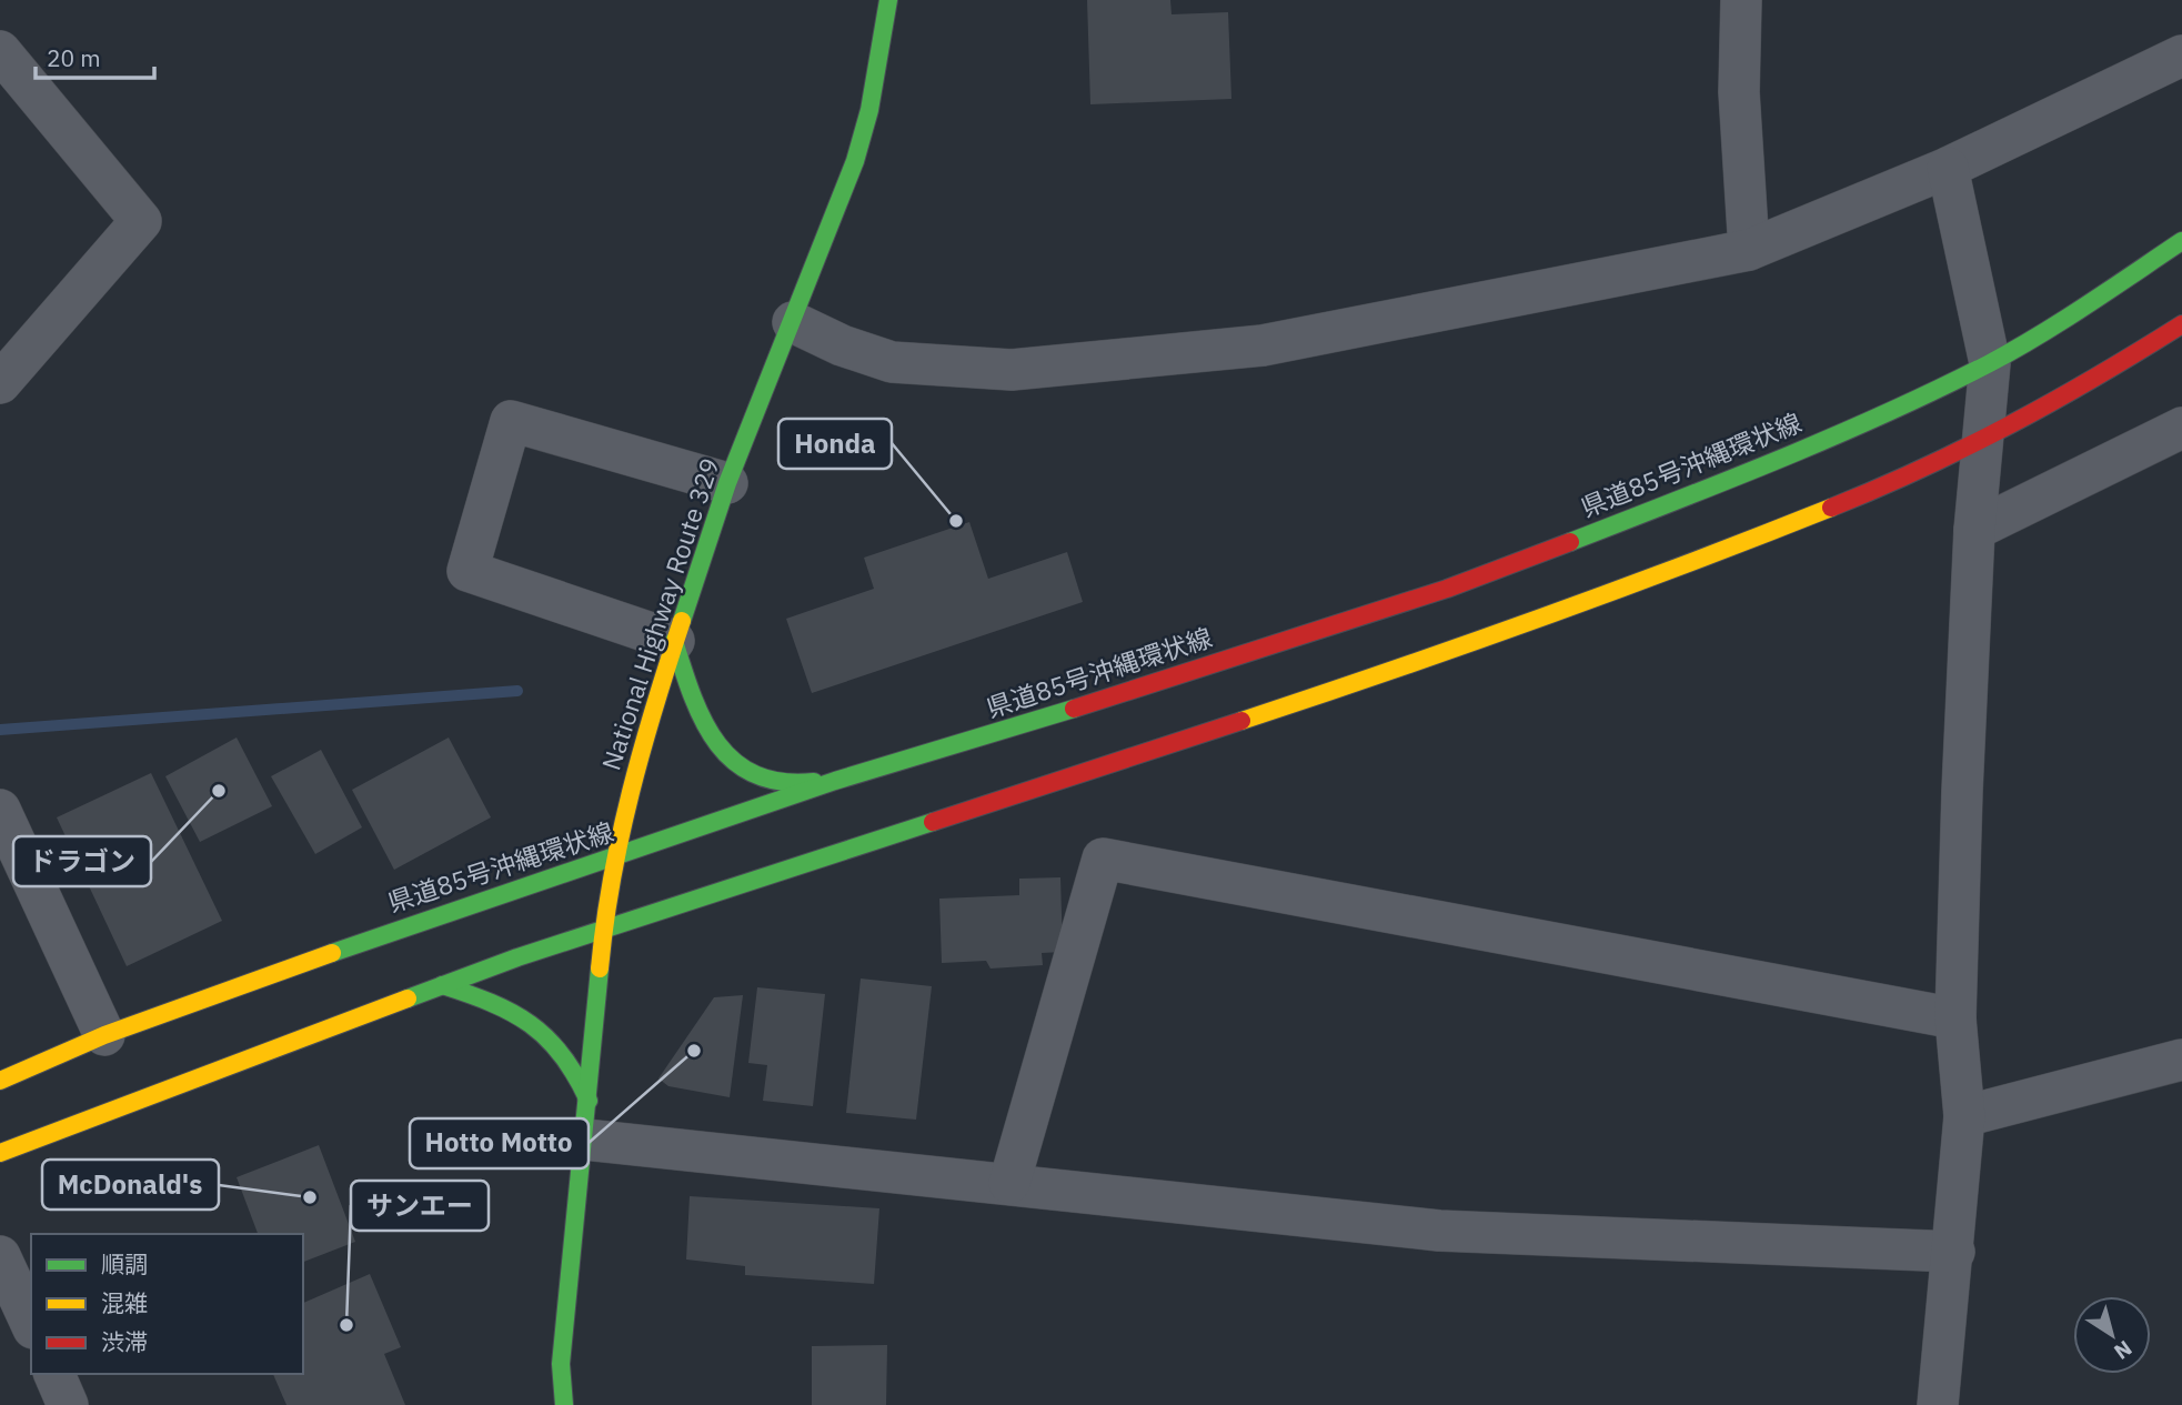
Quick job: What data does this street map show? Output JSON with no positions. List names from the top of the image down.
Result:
{
  "streets": {
    "main road": ["県道85号沖縄環状線", "National Highway Route 329"]
  },
  "crossings": [
    ["県道85号沖縄環状線", "National Highway Route 329"]
  ],
  "places": [
    "Honda",
    "ドラゴン",
    "Hotto Motto",
    "McDonald's",
    "サンエー"
  ],
  "legend": ["順調", "混雑", "渋滞"],
  "scale_bar": "20 m",
  "north": "bottom right"
}
